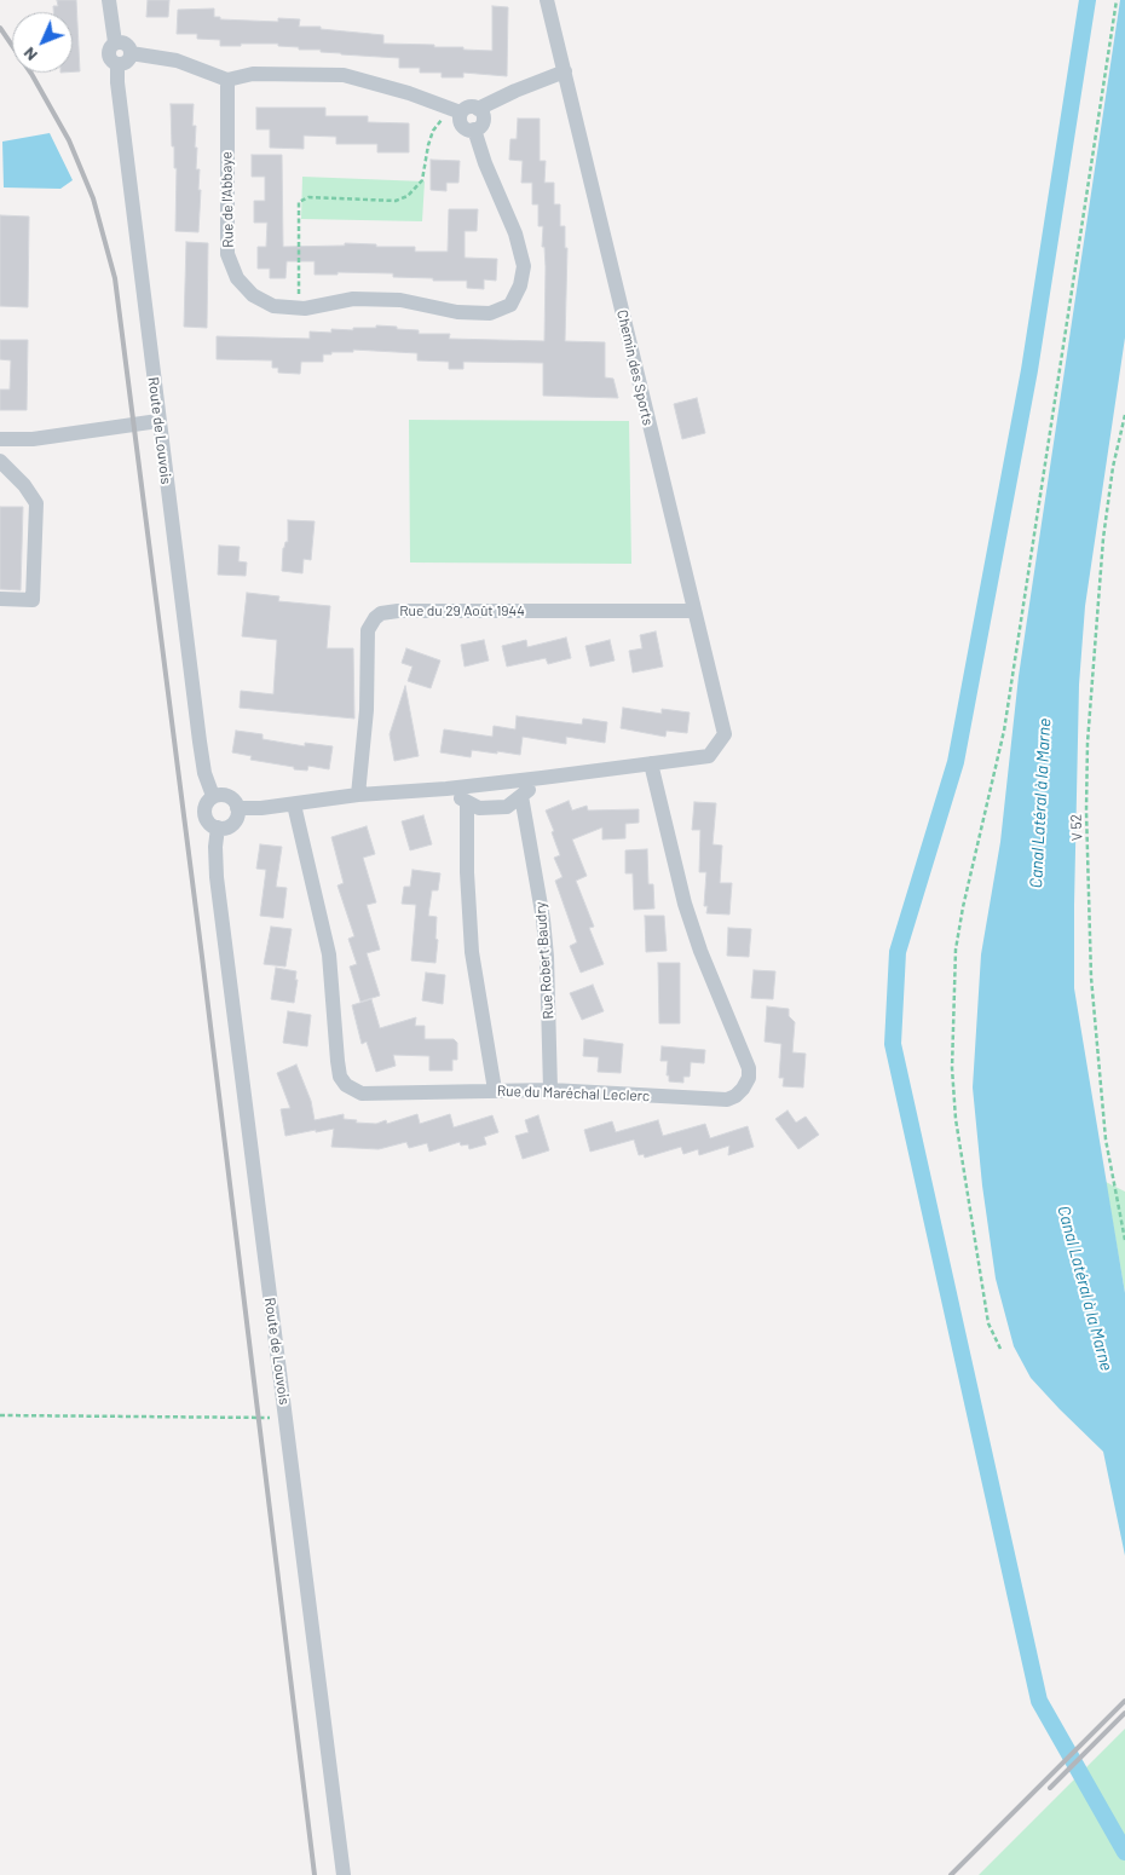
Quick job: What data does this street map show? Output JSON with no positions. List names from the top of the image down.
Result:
{
  "streets": {
    "street": [
      "Rue de l'Abbaye",
      "Chemin des Sports",
      "Route de Louvois",
      "Rue du 29 Août 1944",
      "Rue Robert Baudry",
      "Rue du Maréchal Leclerc"
    ],
    "path": ["V 52"]
  },
  "crossings": [
    ["Chemin des Sports", "Rue du 29 Août 1944"],
    ["Chemin des Sports", "Rue du Maréchal Leclerc"],
    ["Rue Robert Baudry", "Rue du Maréchal Leclerc"]
  ],
  "water": ["Canal Latéral à la Marne"],
  "north": "bottom left"
}
